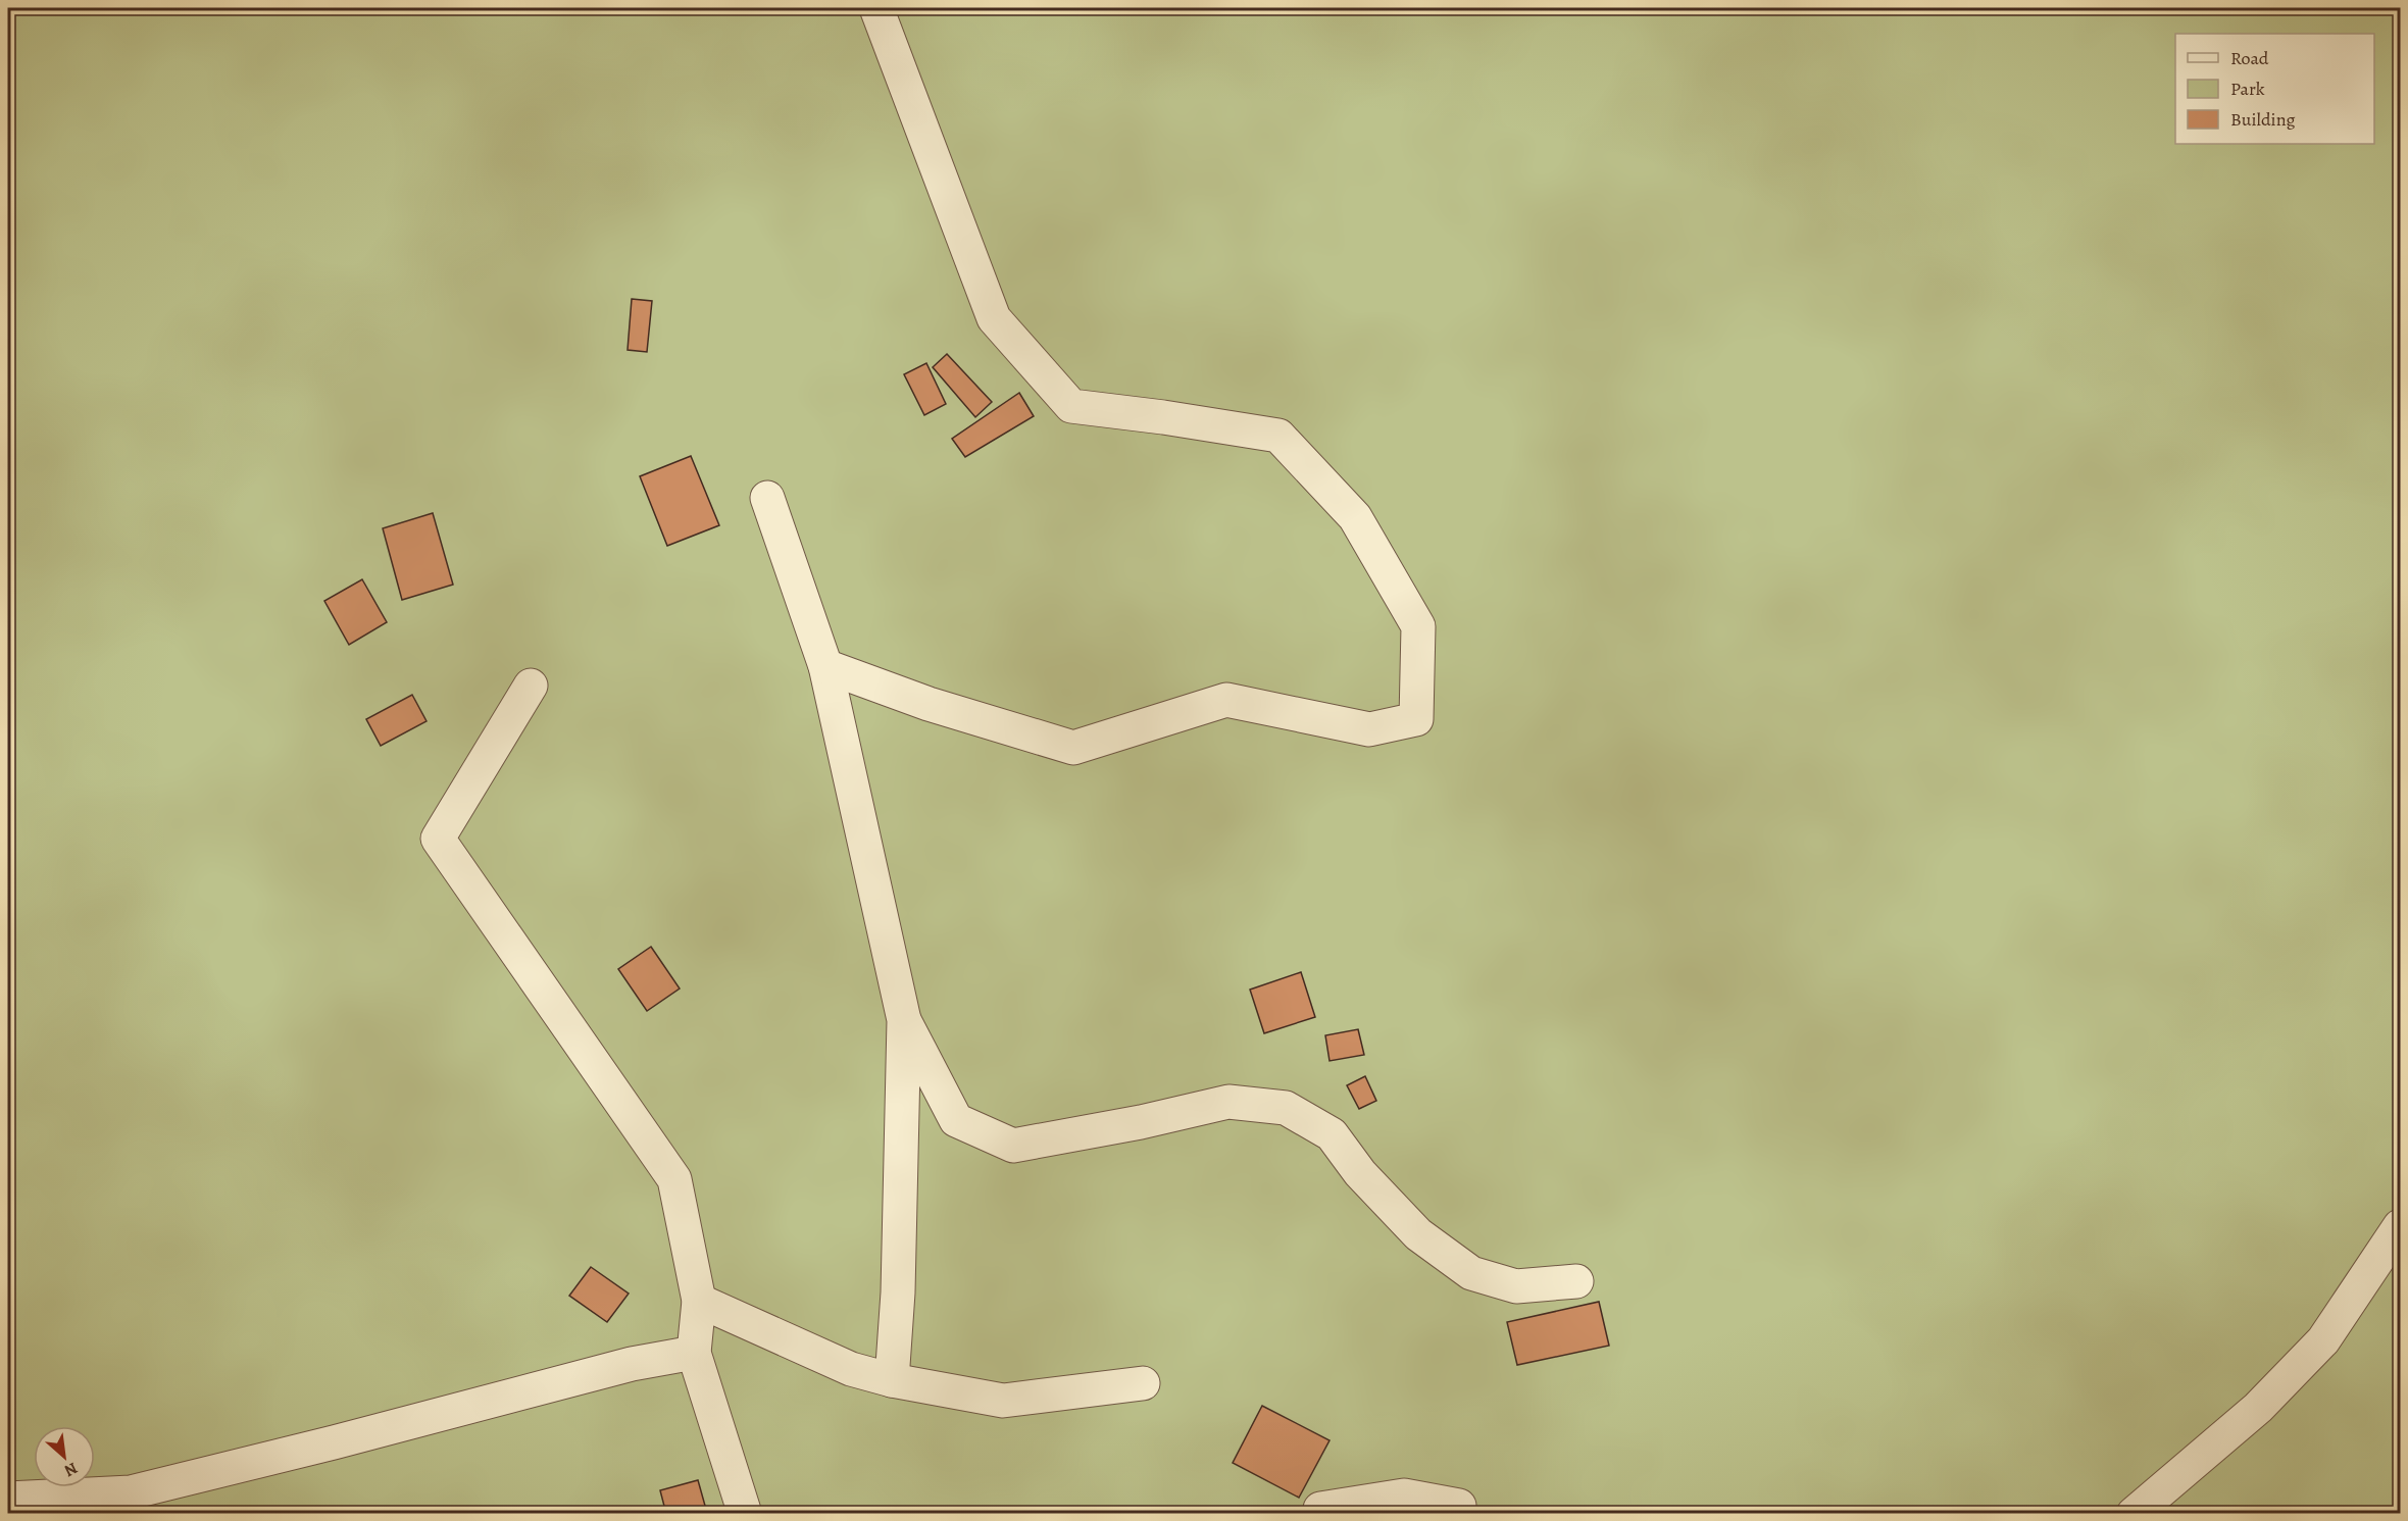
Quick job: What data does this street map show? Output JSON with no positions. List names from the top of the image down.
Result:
{
  "legend": ["Road", "Park", "Building"],
  "north": "bottom right"
}
